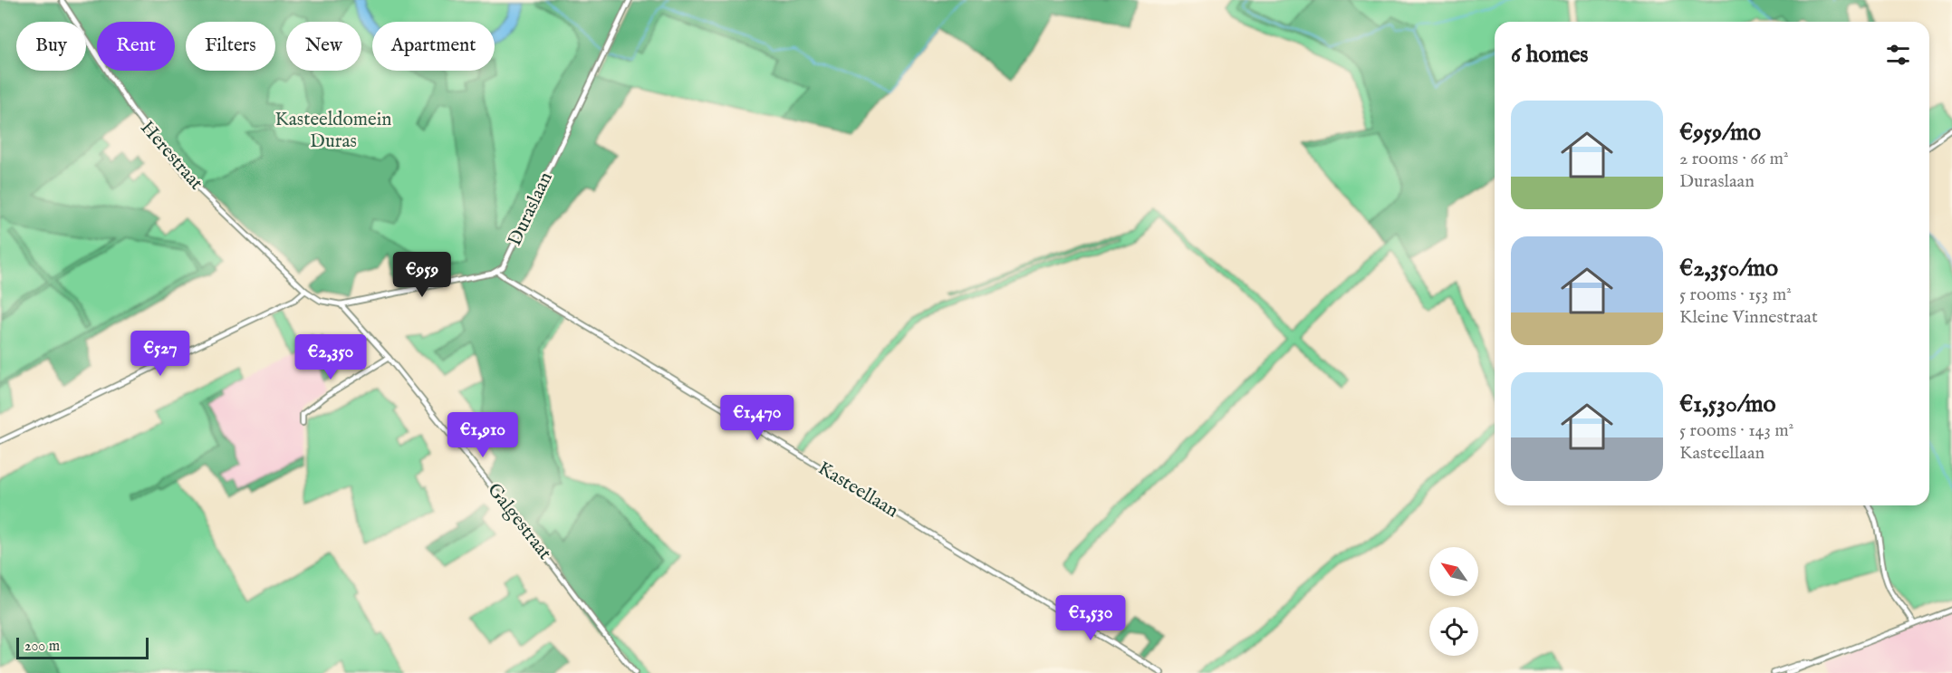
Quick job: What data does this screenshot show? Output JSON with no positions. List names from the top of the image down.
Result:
{
  "streets": {
    "street": [
      "Herestraat",
      "Duraslaan",
      "Kasteellaan",
      "Galgestraat"
    ]
  },
  "crossings": [
    ["Duraslaan", "Kasteellaan"]
  ],
  "parks": ["Kasteeldomein Duras"],
  "scale_bar": "200 m",
  "north": "top left",
  "page": {
    "chip": [
      "Buy",
      "Rent",
      "Filters",
      "New",
      "Apartment"
    ],
    "heading": "6 homes",
    "list": [
      {
        "name": "€959/mo",
        "note": "2 rooms · 66 m² · Duraslaan"
      },
      {
        "name": "€2,350/mo",
        "note": "5 rooms · 153 m² · Kleine Vinnestraat"
      },
      {
        "name": "€1,530/mo",
        "note": "5 rooms · 143 m² · Kasteellaan"
      }
    ],
    "price": [
      "€959",
      "€527",
      "€2,350",
      "€1,470",
      "€1,910",
      "€1,530"
    ],
    "scale": "200 m"
  }
}
